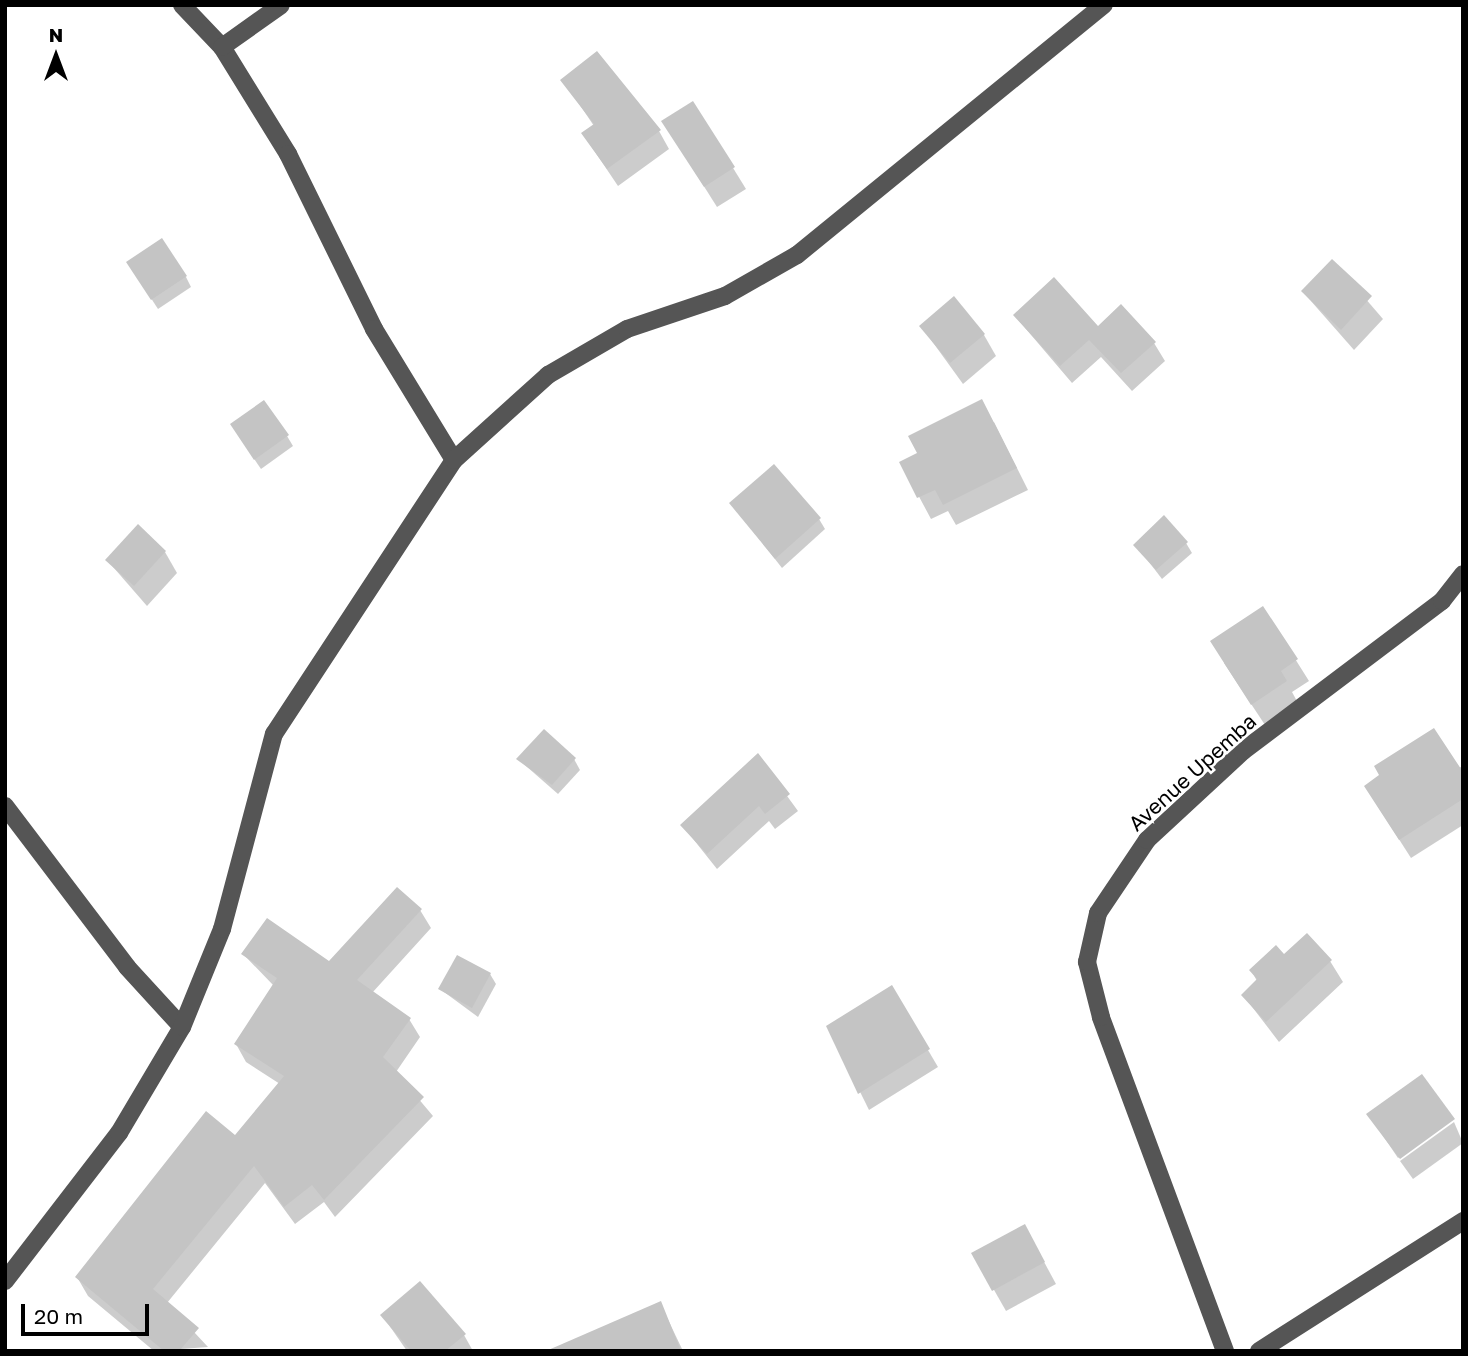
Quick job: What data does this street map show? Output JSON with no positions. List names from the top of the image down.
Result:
{
  "streets": {
    "street": ["Avenue Upemba"]
  },
  "scale_bar": "20 m",
  "north": "top"
}
